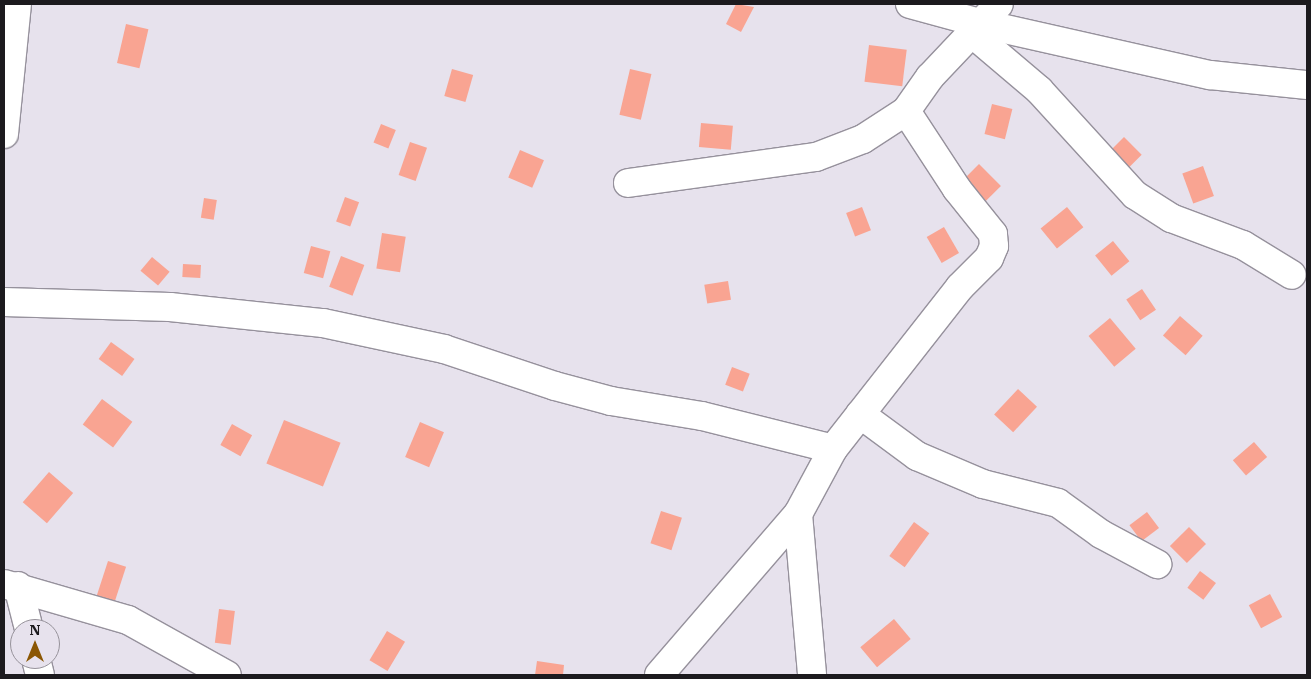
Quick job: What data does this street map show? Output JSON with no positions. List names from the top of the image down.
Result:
{
  "north": "top"
}
